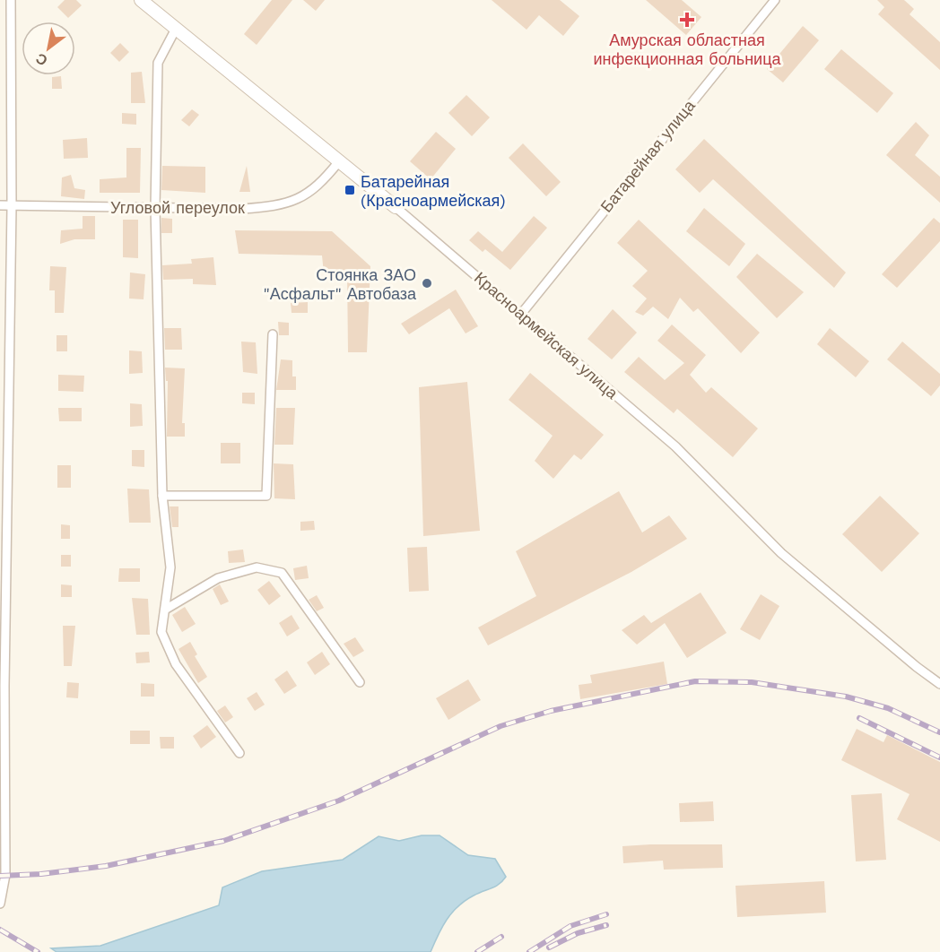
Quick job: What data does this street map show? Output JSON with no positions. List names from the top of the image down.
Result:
{
  "streets": {
    "street": ["Батарейная улица", "Угловой переулок", "Красноармейская улица"]
  },
  "crossings": [
    ["Батарейная улица", "Красноармейская улица"],
    ["Угловой переулок", "Красноармейская улица"]
  ],
  "places": {
    "health": ["Амурская областная инфекционная больница"],
    "transit": ["Батарейная (Красноармейская)"],
    "other": ["Стоянка ЗАО \"Асфальт\" Автобаза"]
  },
  "north": "bottom left"
}
